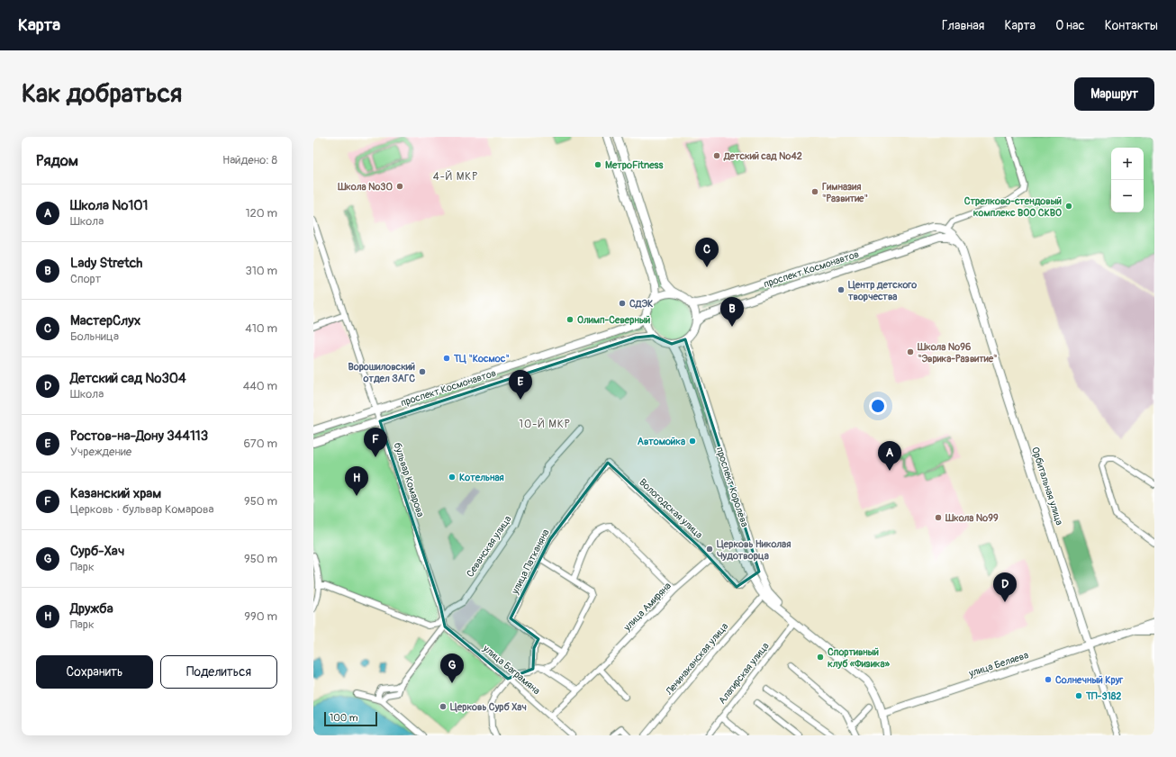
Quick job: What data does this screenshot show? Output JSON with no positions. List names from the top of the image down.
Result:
{
  "streets": {
    "main road": [
      "проспект Космонавтов",
      "Орбитальная улица",
      "проспект Королёва",
      "улица Беляева"
    ],
    "street": [
      "бульвар Комарова",
      "Вологодская улица",
      "Севанская улица",
      "улица Патканяна",
      "улица Амиряна",
      "Ленинаканская улица",
      "улица Баграмяна",
      "Алагирская улица"
    ]
  },
  "crossings": [
    ["проспект Космонавтов", "бульвар Комарова"],
    ["проспект Космонавтов", "Орбитальная улица"],
    ["проспект Космонавтов", "проспект Королёва"],
    ["бульвар Комарова", "Севанская улица"],
    ["Орбитальная улица", "улица Беляева"],
    ["проспект Королёва", "Вологодская улица"],
    ["проспект Королёва", "Ленинаканская улица"],
    ["проспект Королёва", "улица Беляева"],
    ["проспект Королёва", "Алагирская улица"],
    ["Вологодская улица", "улица Патканяна"],
    ["Вологодская улица", "улица Амиряна"],
    ["улица Амиряна", "улица Баграмяна"]
  ],
  "districts": ["4-Й МКР", "10-Й МКР"],
  "places": [
    "Детский сад №42",
    "МетроFitness",
    "Школа №30",
    "Гимназия \"Развитие\"",
    "Стрелково-стендовый комплекс ВОО СКВО",
    "Центр детского творчества",
    "СДЭК",
    "Олимп-Северный",
    "Школа №96 \"Эврика-Развитие\"",
    "ТЦ \"Космос\"",
    "Ворошиловский отдел ЗАГС",
    "Автомойка",
    "Котельная",
    "Школа №99",
    "Церковь Николая Чудотворца",
    "Спортивный клуб «Физика»",
    "Солнечный Круг",
    "ТП-3182",
    "Церковь Сурб Хач"
  ],
  "scale_bar": "100 m",
  "page": {
    "header": "Карта",
    "nav": [
      "Главная",
      "Карта",
      "О нас",
      "Контакты"
    ],
    "buttons": [
      "Маршрут",
      ["Сохранить", "Поделиться"]
    ],
    "title": "Как добраться",
    "heading": ["Рядом", "Найдено: 8"],
    "map_buttons": ["+", "−"],
    "list": [
      {
        "mark": "A",
        "name": "Школа №101",
        "note": "Школа",
        "value": "120 m"
      },
      {
        "mark": "B",
        "name": "Lady Stretch",
        "note": "Спорт",
        "value": "310 m"
      },
      {
        "mark": "C",
        "name": "МастерСлух",
        "note": "Больница",
        "value": "410 m"
      },
      {
        "mark": "D",
        "name": "Детский сад №304",
        "note": "Школа",
        "value": "440 m"
      },
      {
        "mark": "E",
        "name": "Ростов-на-Дону 344113",
        "note": "Учреждение",
        "value": "670 m"
      },
      {
        "mark": "F",
        "name": "Казанский храм",
        "note": "Церковь · бульвар Комарова",
        "value": "950 m"
      },
      {
        "mark": "G",
        "name": "Сурб-Хач",
        "note": "Парк",
        "value": "950 m"
      },
      {
        "mark": "H",
        "name": "Дружба",
        "note": "Парк",
        "value": "990 m"
      }
    ],
    "pins": [
      "C",
      "B",
      "E",
      "F",
      "A",
      "H",
      "D",
      "G"
    ],
    "scale": "100 m"
  }
}
